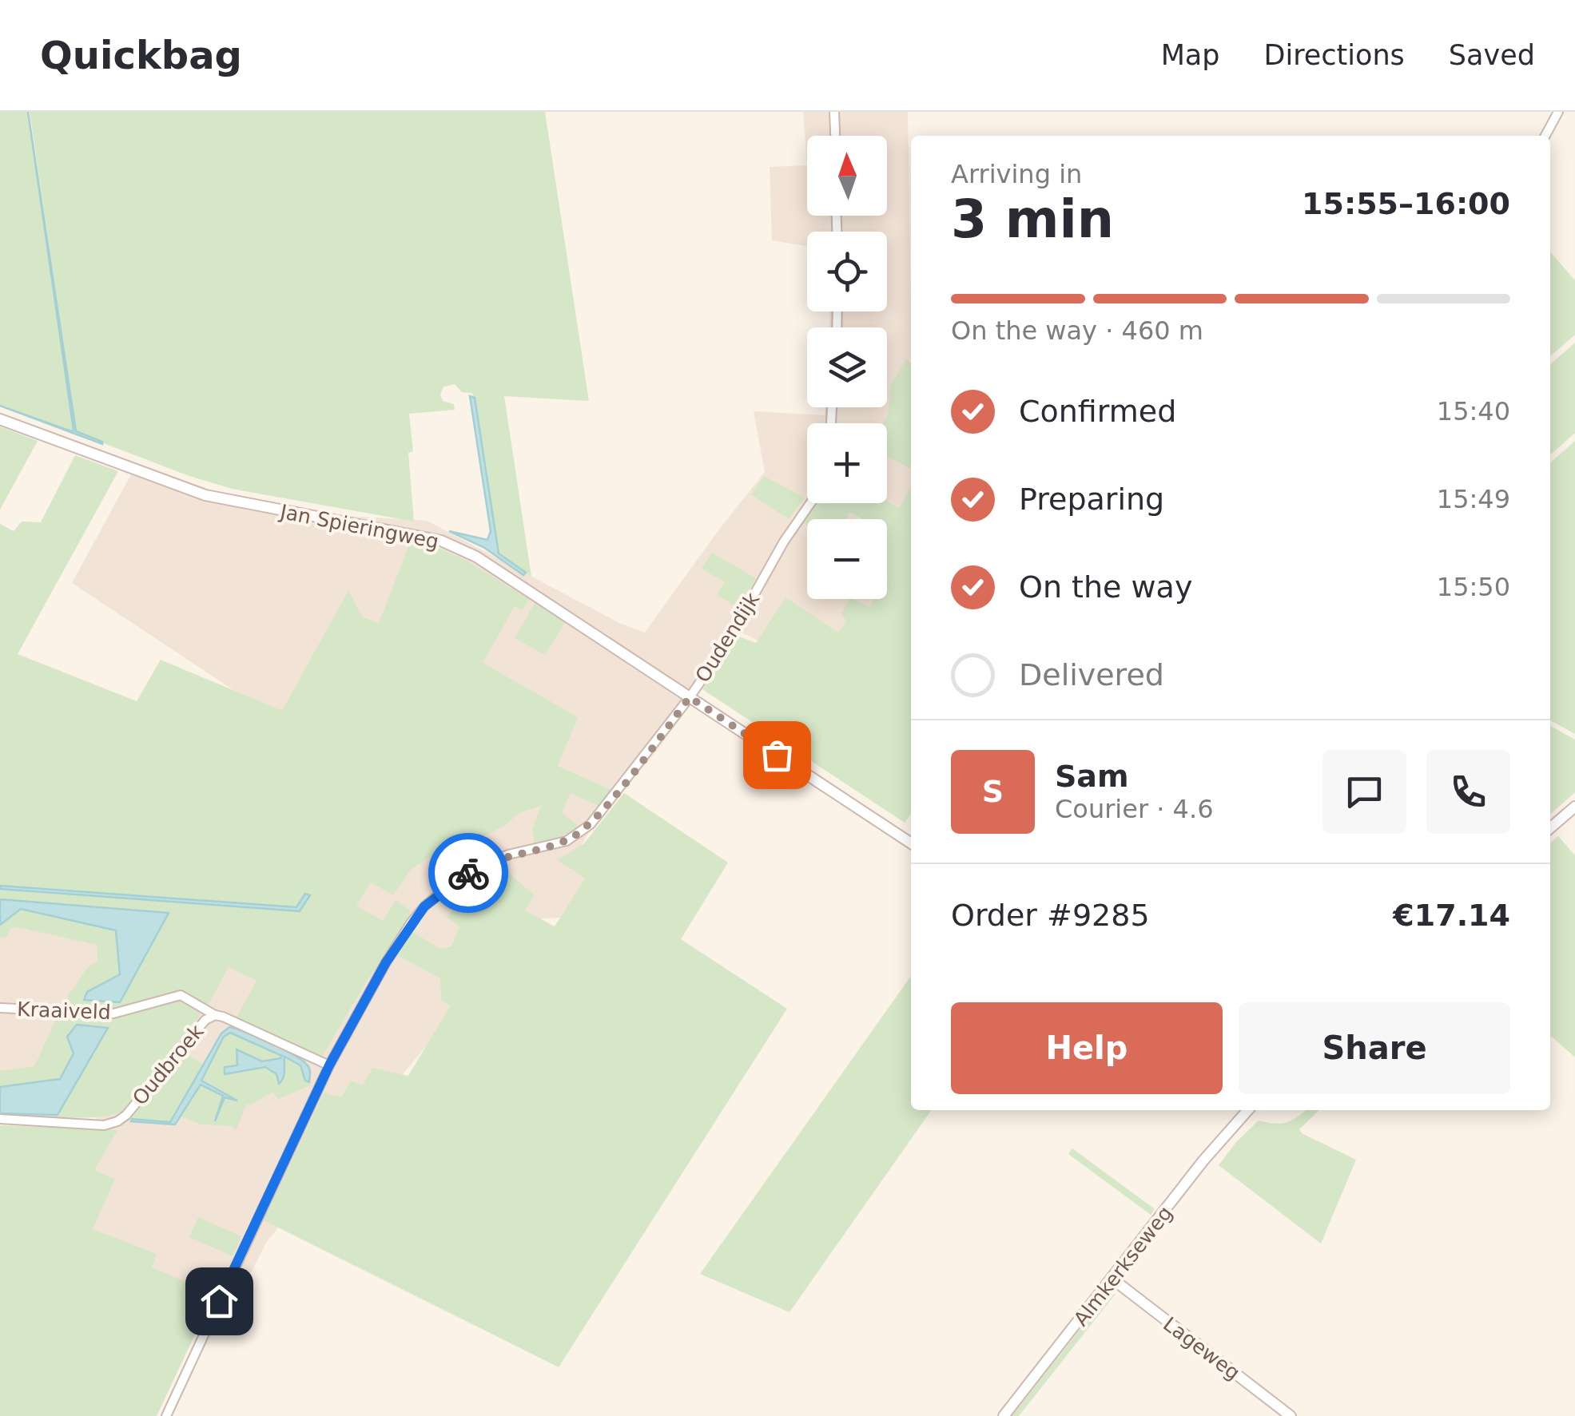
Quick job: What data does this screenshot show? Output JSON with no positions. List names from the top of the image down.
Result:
{
  "streets": {
    "street": [
      "Jan Spieringweg",
      "Oudendijk",
      "Kraaiveld",
      "Oudbroek",
      "Almkerkseweg",
      "Lageweg"
    ]
  },
  "crossings": [
    ["Jan Spieringweg", "Oudendijk"],
    ["Oudendijk", "Oudbroek"],
    ["Kraaiveld", "Oudbroek"],
    ["Almkerkseweg", "Lageweg"]
  ],
  "north": "top",
  "page": {
    "header": "Quickbag",
    "nav": ["Map", "Directions", "Saved"],
    "map_buttons": ["+", "−"],
    "heading": ["3 min", "Arriving in", "15:55–16:00"],
    "panel": [
      "Sam",
      "Courier · 4.6",
      "Order #9285",
      "€17.14"
    ],
    "bar": "On the way · 460 m",
    "list": [
      ["Confirmed", "15:40"],
      ["Preparing", "15:49"],
      ["On the way", "15:50"],
      "Delivered"
    ],
    "round": "S",
    "buttons": ["Help", "Share"]
  }
}
